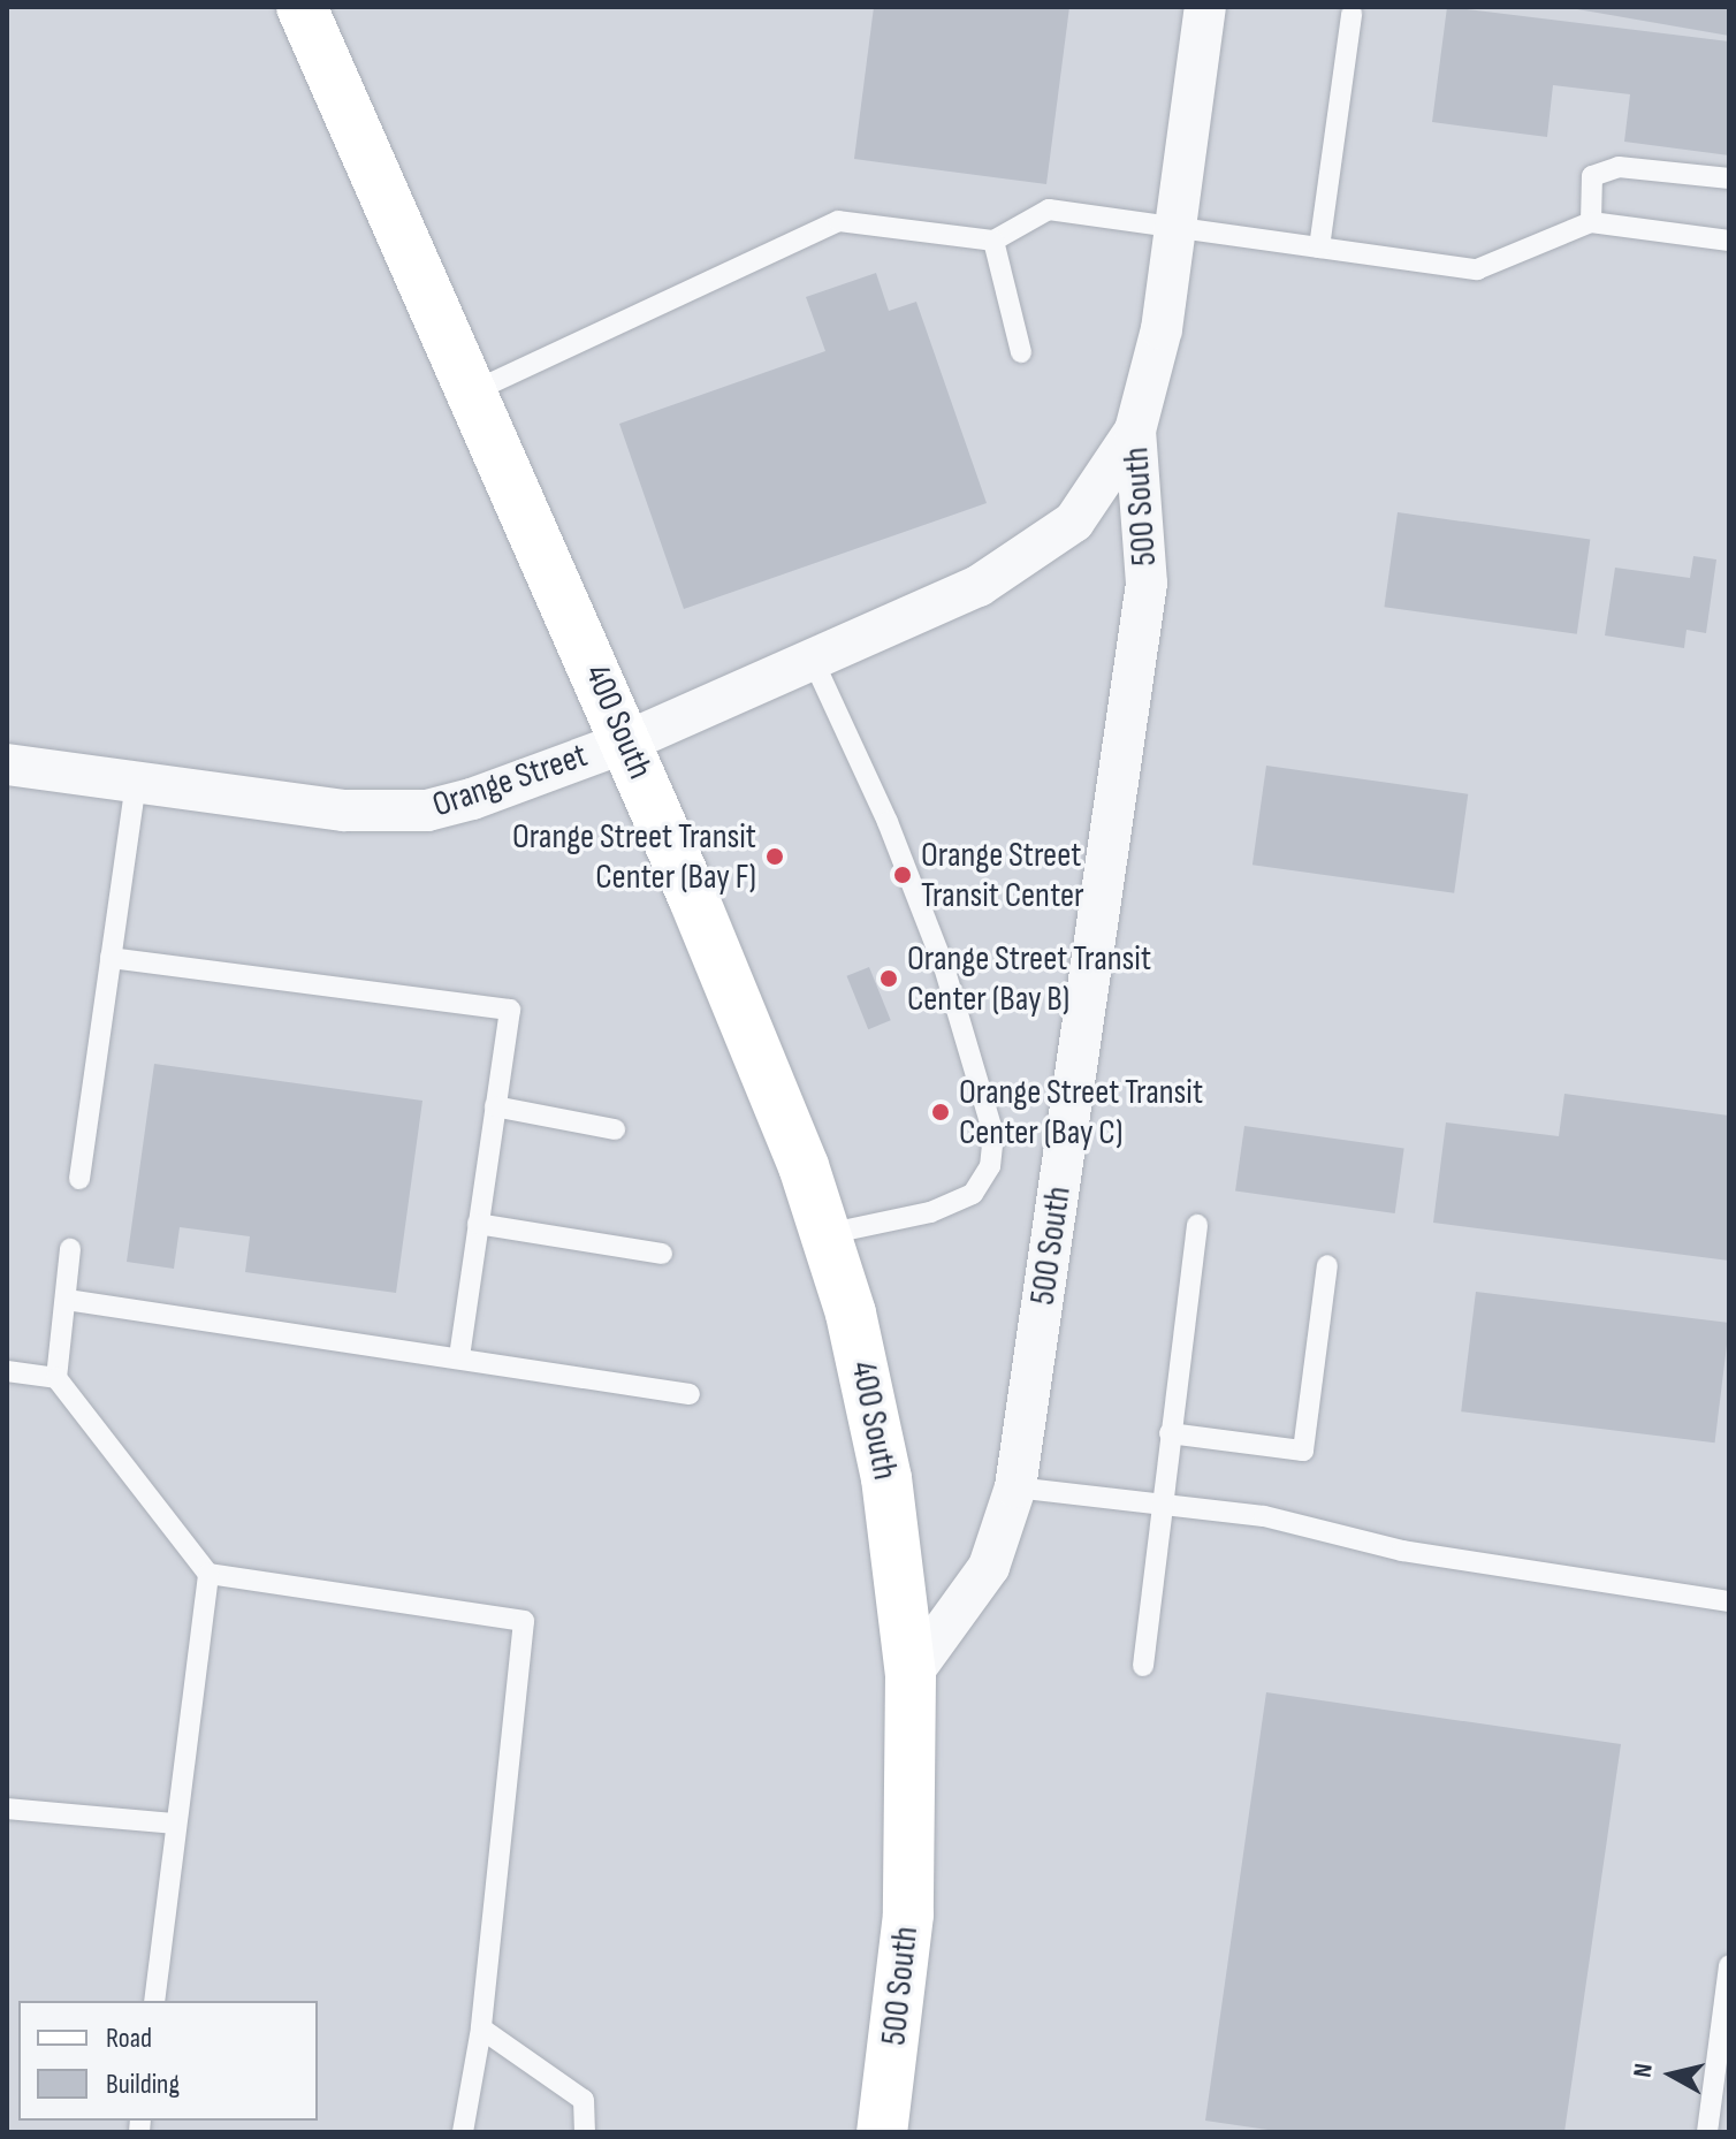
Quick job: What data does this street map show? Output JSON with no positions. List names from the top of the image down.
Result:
{
  "streets": {
    "street": ["500 South", "400 South", "Orange Street"]
  },
  "crossings": [
    ["500 South", "400 South"],
    ["500 South", "Orange Street"],
    ["400 South", "Orange Street"]
  ],
  "places": [
    "Orange Street Transit Center (Bay F)",
    "Orange Street Transit Center",
    "Orange Street Transit Center (Bay B)",
    "Orange Street Transit Center (Bay C)"
  ],
  "legend": ["Road", "Building"],
  "north": "left"
}
